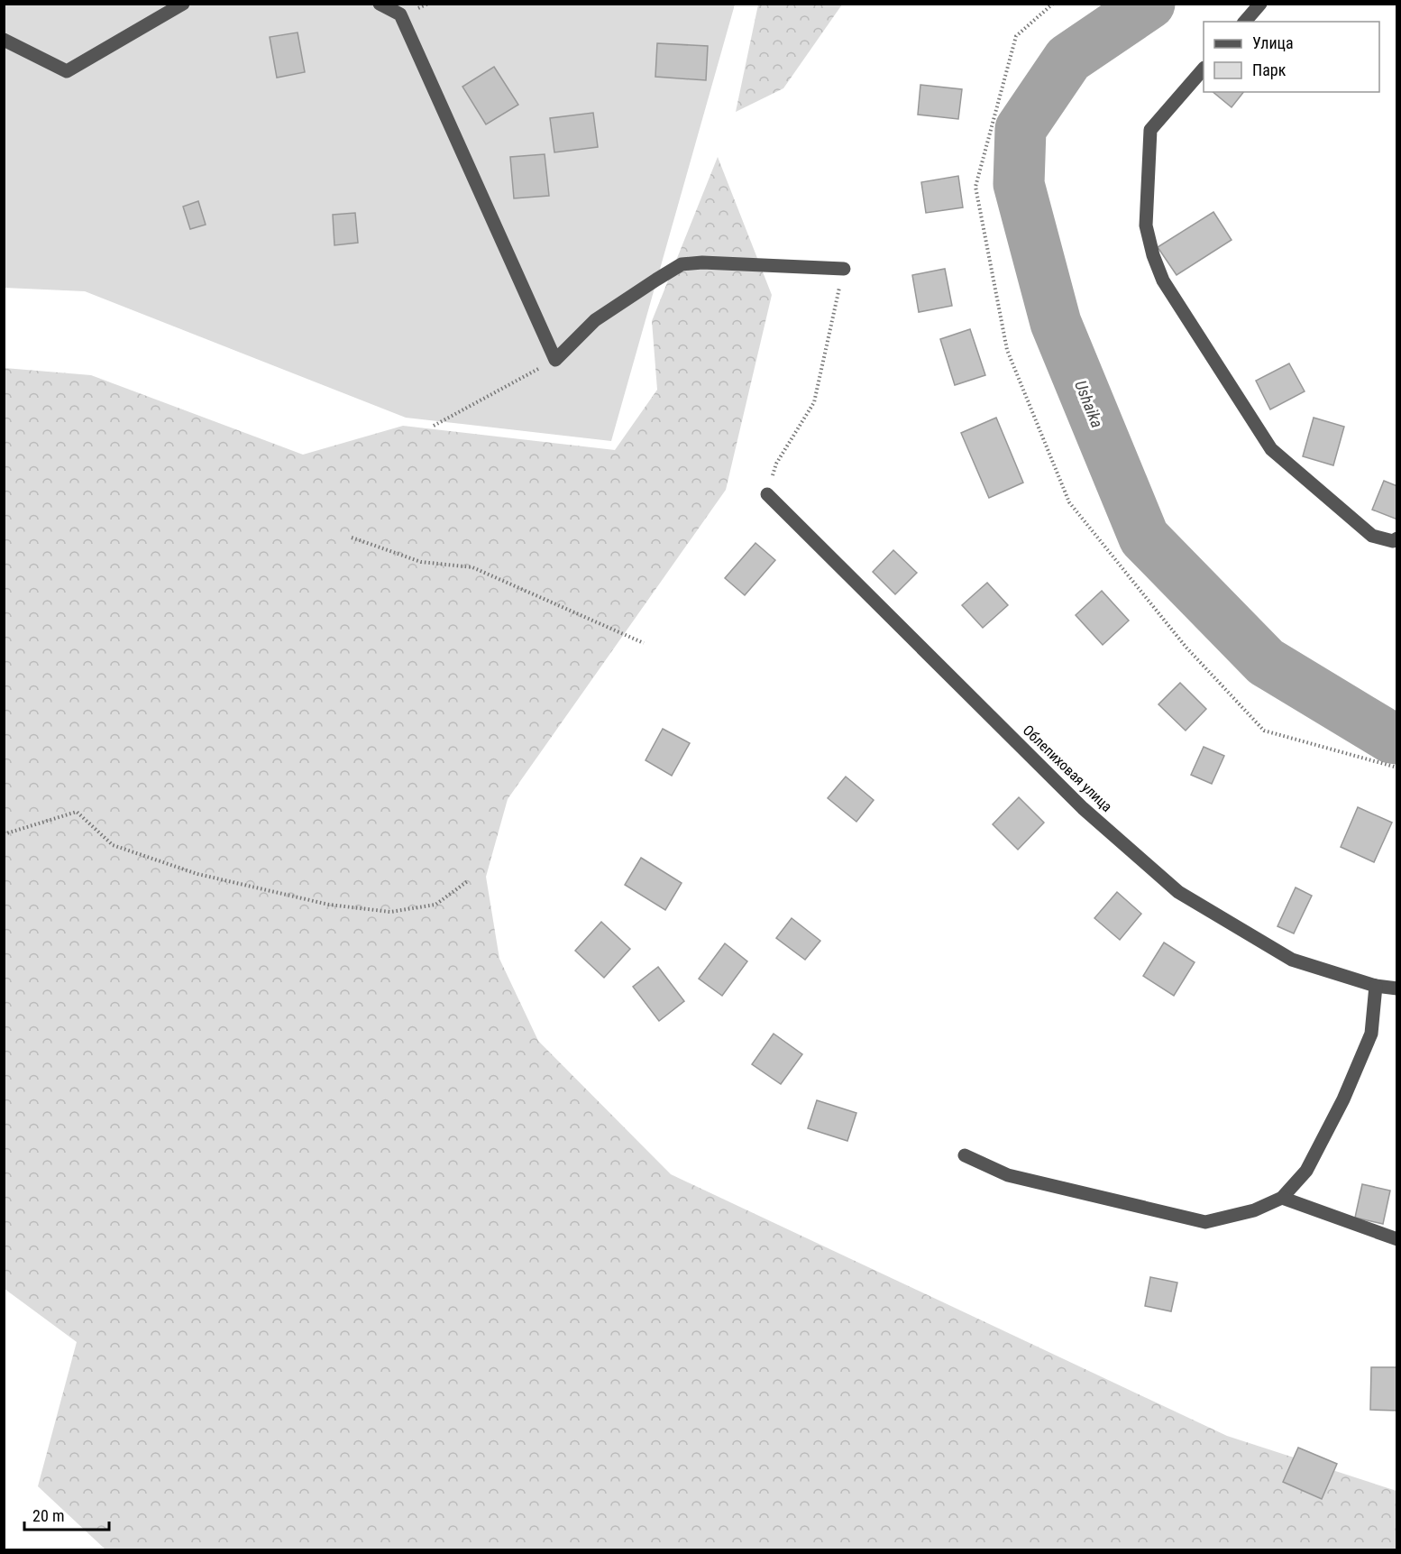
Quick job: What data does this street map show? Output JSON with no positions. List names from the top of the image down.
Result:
{
  "streets": {
    "street": ["Облепиховая улица"]
  },
  "water": ["Ushaika"],
  "legend": ["Улица", "Парк"],
  "scale_bar": "20 m"
}
